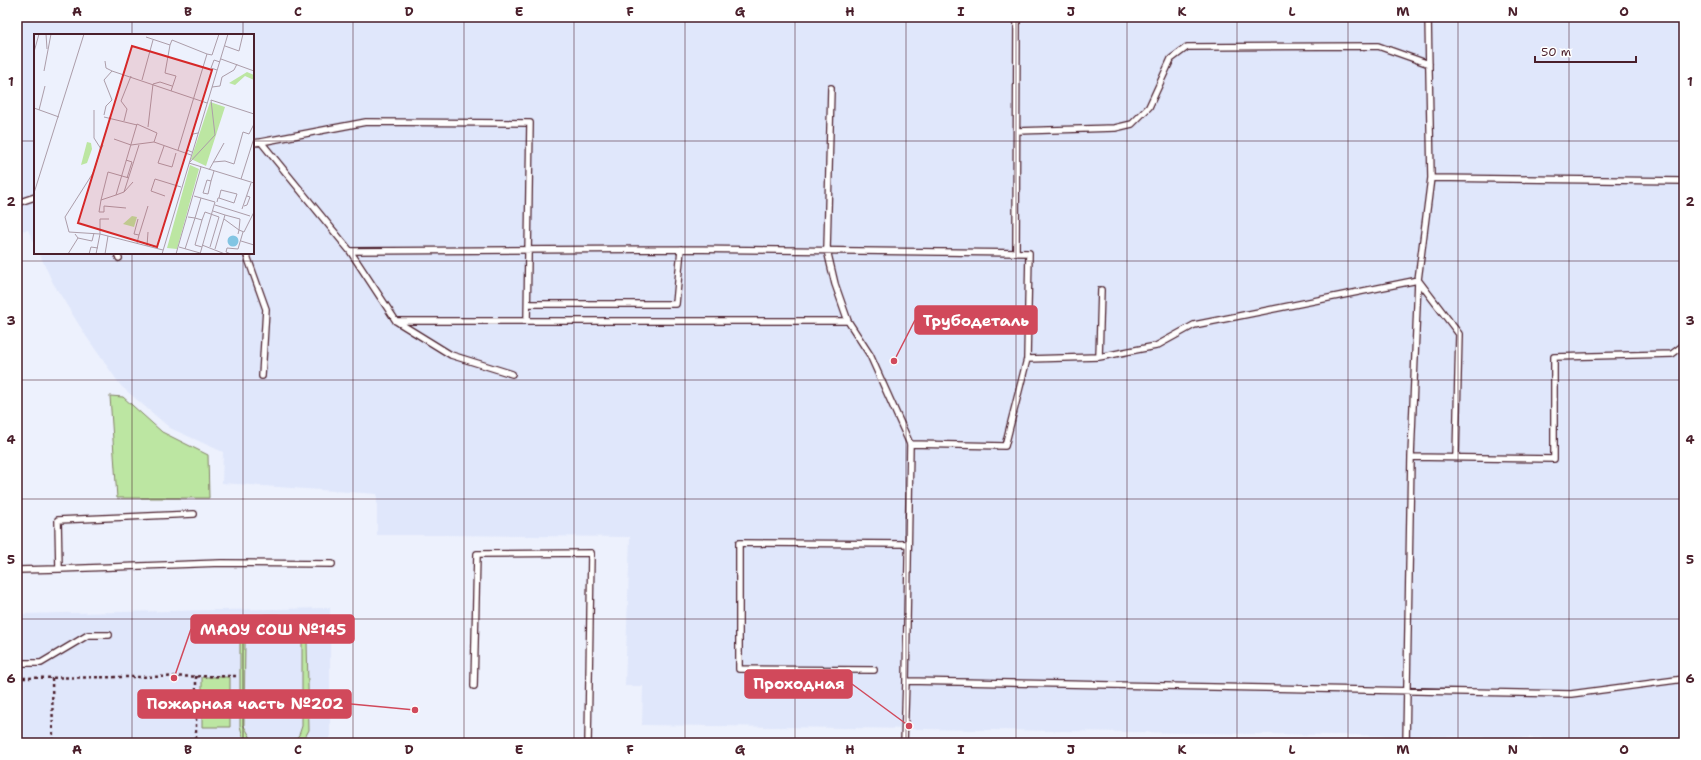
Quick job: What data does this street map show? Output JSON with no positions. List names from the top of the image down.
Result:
{
  "places": [
    "Трубодеталь",
    "МАОУ СОШ №145",
    "Пожарная часть №202",
    "Проходная"
  ],
  "scale_bar": "50 m",
  "grid": {
    "columns": [
      "A",
      "B",
      "C",
      "D",
      "E",
      "F",
      "G",
      "H",
      "I",
      "J",
      "K",
      "L",
      "M",
      "N",
      "O"
    ],
    "rows": [
      "1",
      "2",
      "3",
      "4",
      "5",
      "6"
    ]
  }
}
